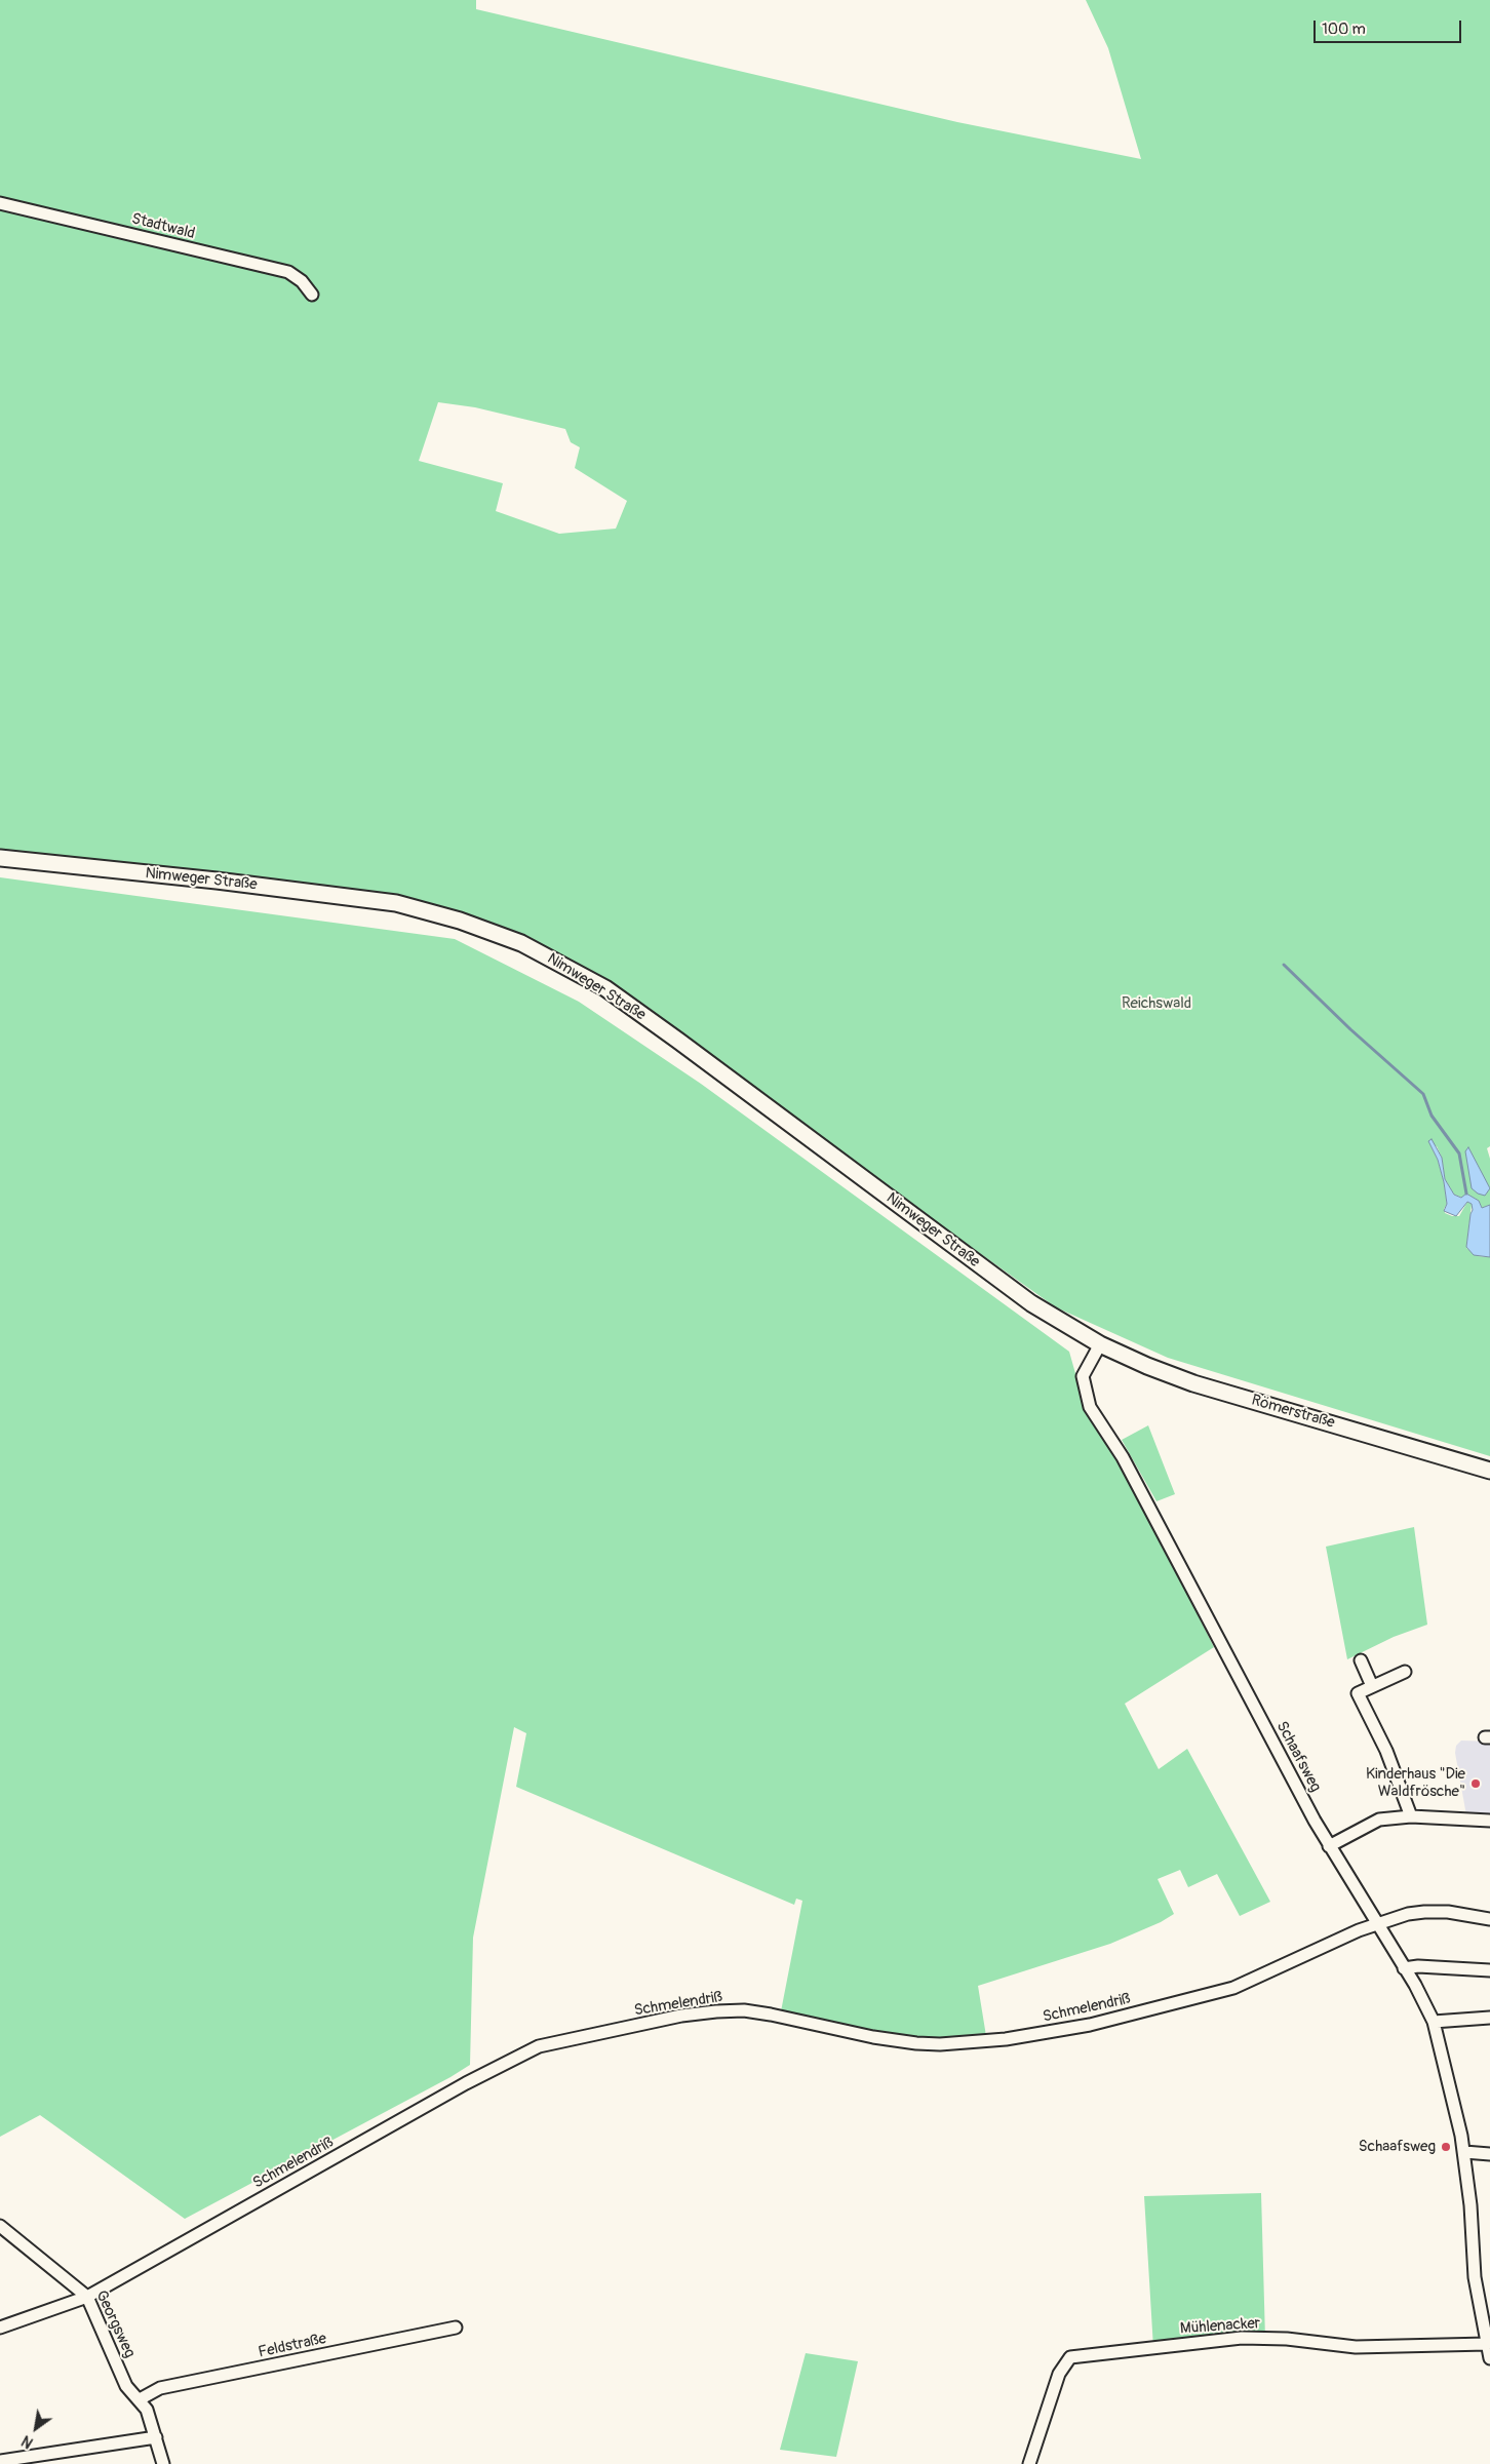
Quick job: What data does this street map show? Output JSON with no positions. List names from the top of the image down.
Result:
{
  "streets": {
    "main road": ["Nimweger Straße", "Römerstraße"],
    "street": [
      "Stadtwald",
      "Schaafsweg",
      "Schmelendriß",
      "Georgsweg",
      "Mühlenacker",
      "Feldstraße"
    ]
  },
  "crossings": [
    ["Nimweger Straße", "Römerstraße"],
    ["Nimweger Straße", "Schaafsweg"],
    ["Römerstraße", "Schaafsweg"],
    ["Schaafsweg", "Schmelendriß"],
    ["Schaafsweg", "Mühlenacker"],
    ["Schmelendriß", "Georgsweg"],
    ["Georgsweg", "Feldstraße"]
  ],
  "parks": ["Reichswald"],
  "places": ["Kinderhaus \"Die Waldfrösche\"", "Schaafsweg"],
  "scale_bar": "100 m",
  "north": "bottom left"
}
